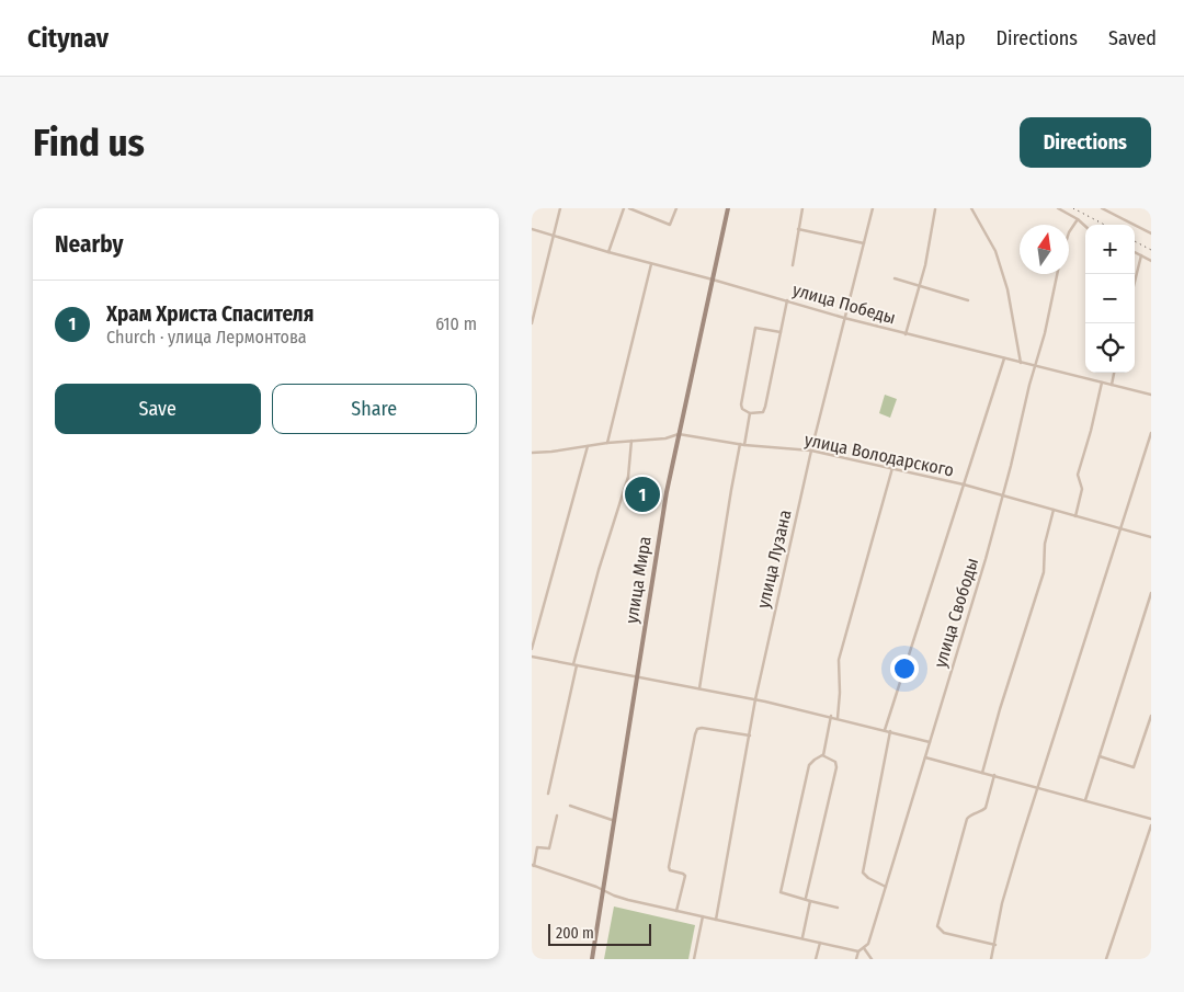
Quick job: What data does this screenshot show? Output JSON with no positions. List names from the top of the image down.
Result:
{
  "streets": {
    "main road": ["улица Мира"],
    "street": [
      "улица Победы",
      "улица Володарского",
      "улица Лузана",
      "улица Свободы"
    ]
  },
  "crossings": [
    ["улица Победы", "улица Лузана"],
    ["улица Победы", "улица Мира"],
    ["улица Победы", "улица Свободы"],
    ["улица Володарского", "улица Лузана"],
    ["улица Володарского", "улица Мира"],
    ["улица Володарского", "улица Свободы"]
  ],
  "scale_bar": "200 m",
  "north": "top",
  "page": {
    "header": "Citynav",
    "nav": ["Map", "Directions", "Saved"],
    "buttons": [
      "Directions",
      ["Save", "Share"]
    ],
    "title": "Find us",
    "heading": "Nearby",
    "map_buttons": ["+", "−"],
    "list": [
      {
        "mark": "1",
        "name": "Храм Христа Спасителя",
        "note": "Church · улица Лермонтова",
        "value": "610 m"
      }
    ],
    "pins": "1",
    "scale": "200 m"
  }
}
